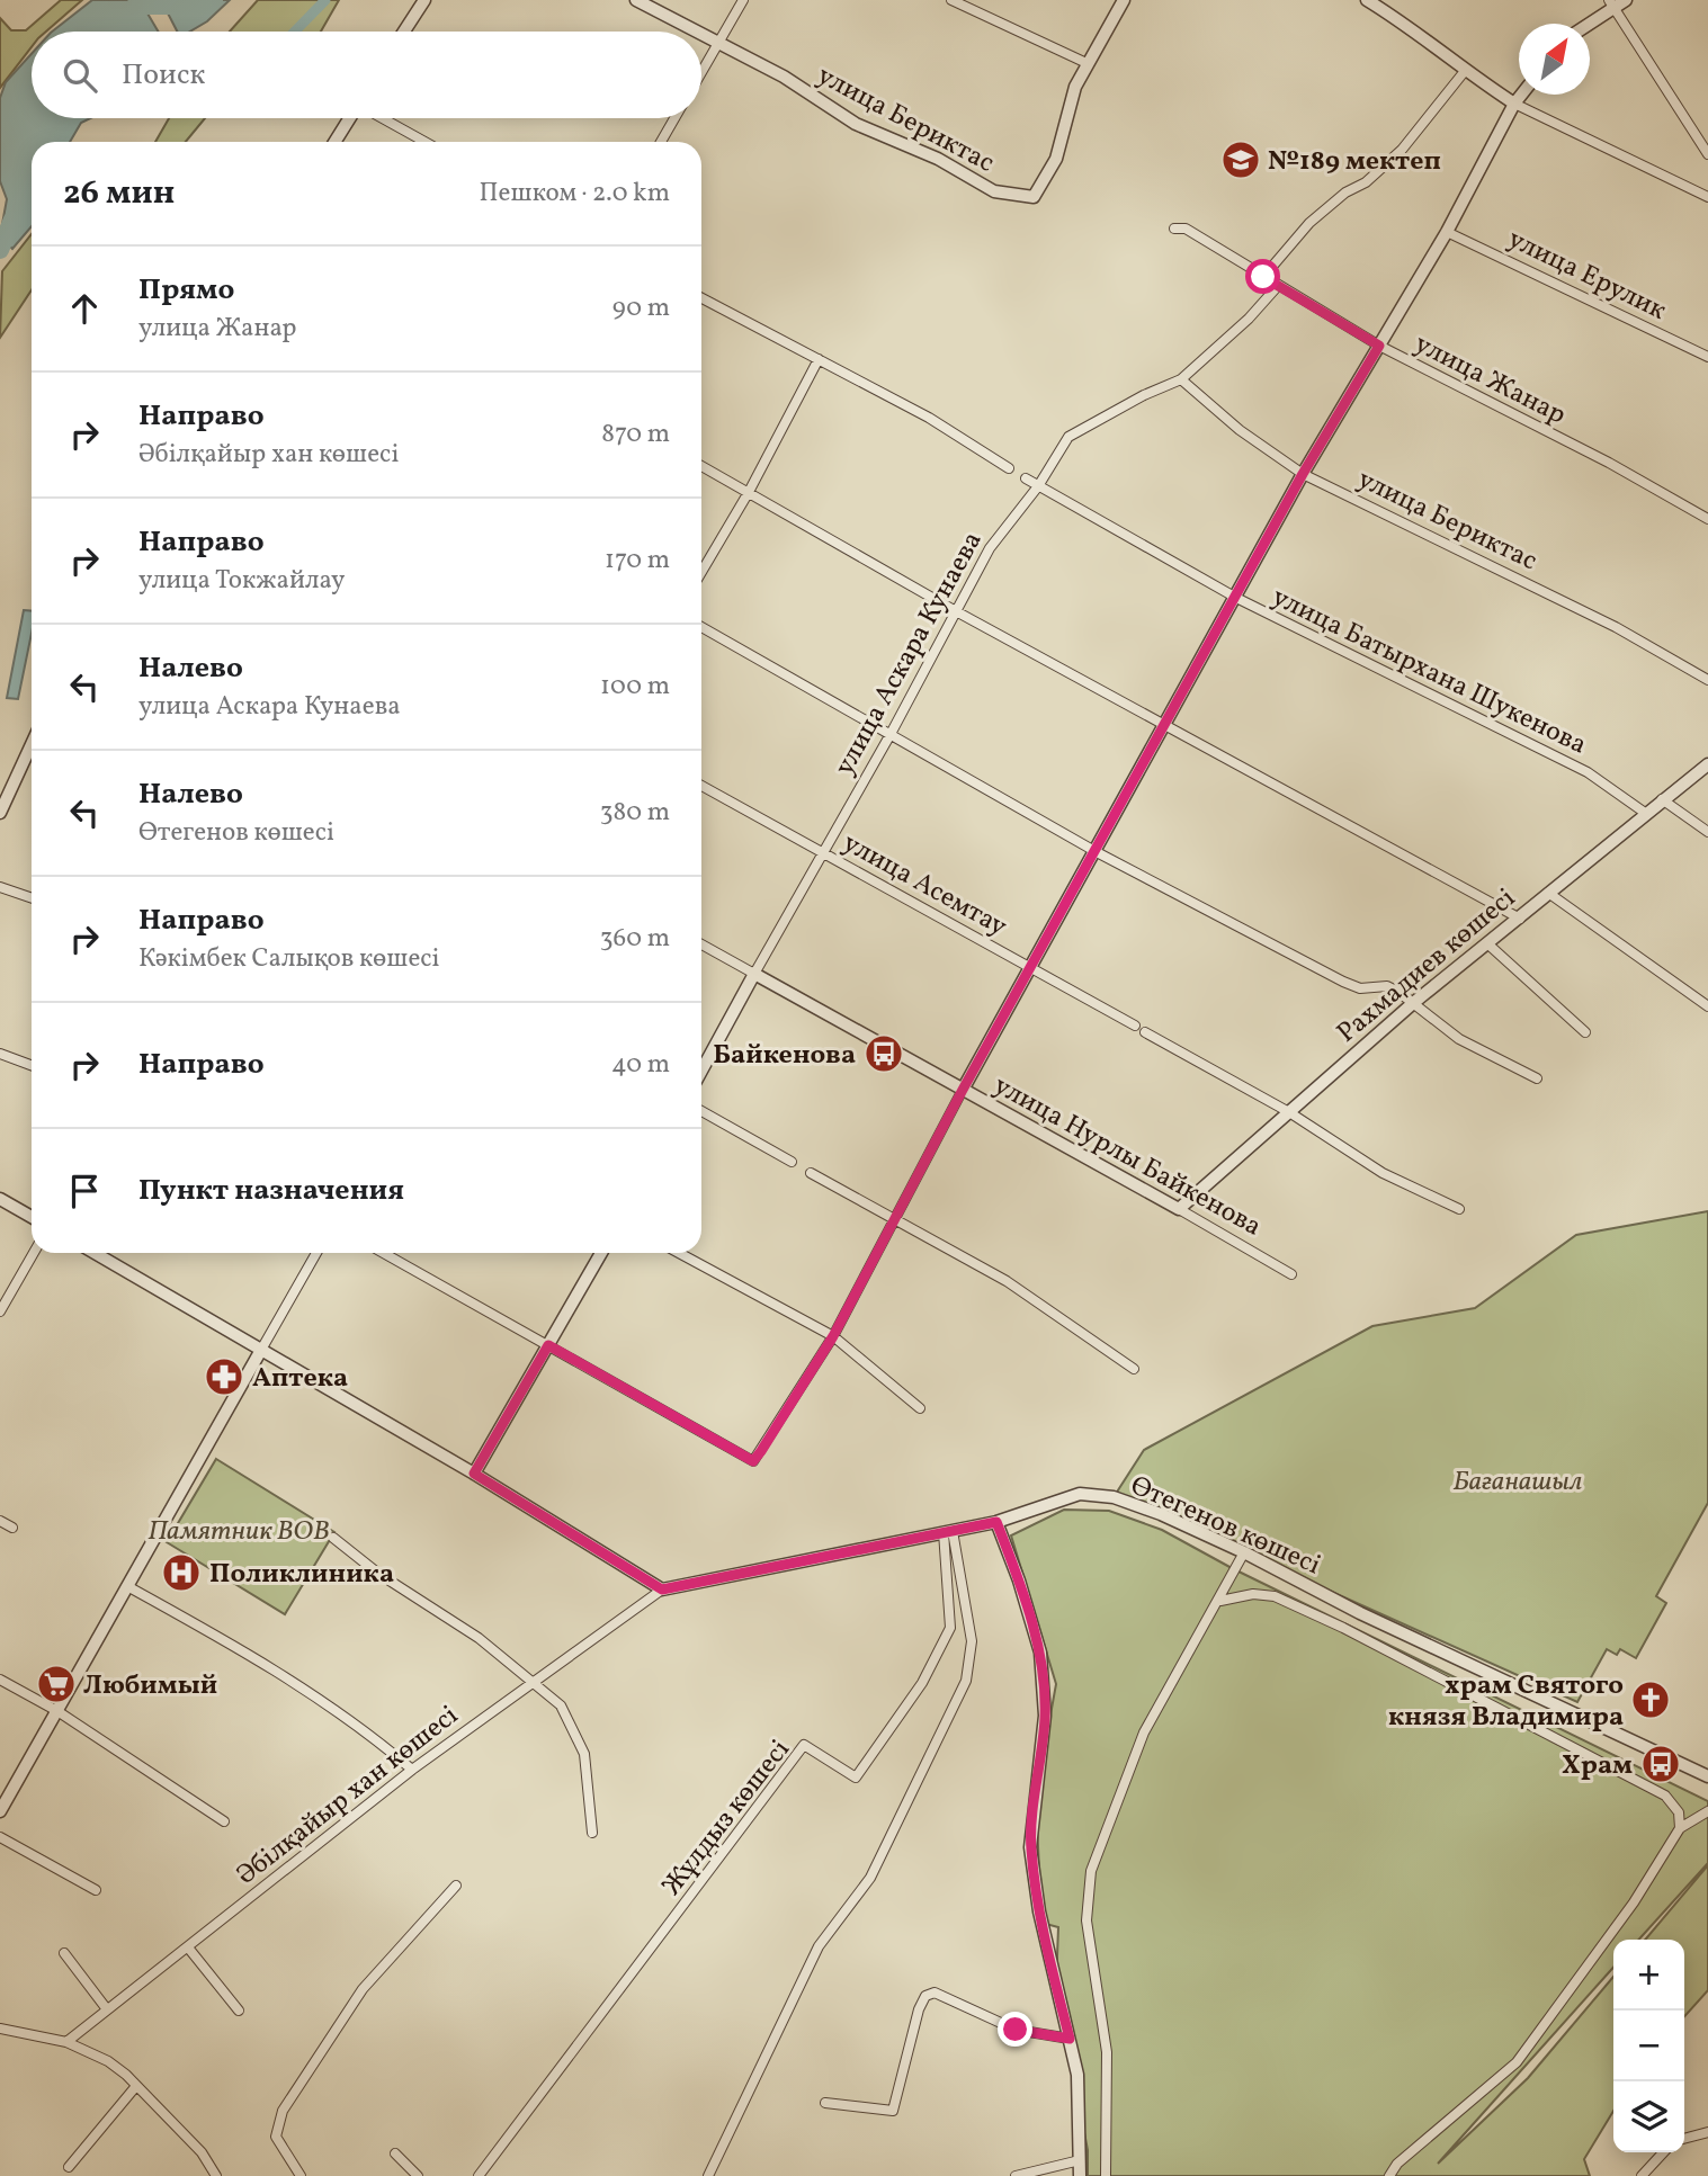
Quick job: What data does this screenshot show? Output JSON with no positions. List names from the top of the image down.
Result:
{
  "streets": {
    "street": [
      "улица Бериктас",
      "улица Ерулик",
      "улица Жанар",
      "улица Аскара Кунаева",
      "улица Батырхана Шукенова",
      "улица Асемтау",
      "Рахмадиев көшесі",
      "улица Нурлы Байкенова",
      "Өтегенов көшесі",
      "Әбілқайыр хан көшесі",
      "Жұлдыз көшесі"
    ]
  },
  "crossings": [
    ["улица Бериктас", "улица Аскара Кунаева"],
    ["улица Жанар", "улица Аскара Кунаева"],
    ["улица Аскара Кунаева", "улица Батырхана Шукенова"],
    ["улица Аскара Кунаева", "улица Асемтау"],
    ["улица Аскара Кунаева", "улица Нурлы Байкенова"],
    ["улица Батырхана Шукенова", "Рахмадиев көшесі"],
    ["Рахмадиев көшесі", "улица Нурлы Байкенова"],
    ["Өтегенов көшесі", "Әбілқайыр хан көшесі"],
    ["Өтегенов көшесі", "Жұлдыз көшесі"]
  ],
  "parks": ["Бағанашыл", "Памятник ВОВ"],
  "places": {
    "school or university": ["№189 мектеп"],
    "bus stop": ["Байкенова", "Храм"],
    "pharmacy": ["Аптека"],
    "hospital": ["Поликлиника"],
    "supermarket": ["Любимый"],
    "church": ["храм Святого князя Владимира"]
  },
  "north": "top right",
  "page": {
    "search": "Поиск",
    "heading": ["26 мин", "Пешком · 2.0 km"],
    "list": [
      ["Прямо", "улица Жанар", "90 m"],
      ["Направо", "Әбілқайыр хан көшесі", "870 m"],
      ["Направо", "улица Токжайлау", "170 m"],
      ["Налево", "улица Аскара Кунаева", "100 m"],
      ["Налево", "Өтегенов көшесі", "380 m"],
      ["Направо", "Кәкімбек Салықов көшесі", "360 m"],
      ["Направо", "40 m"],
      "Пункт назначения"
    ],
    "map_buttons": ["+", "−"]
  }
}
